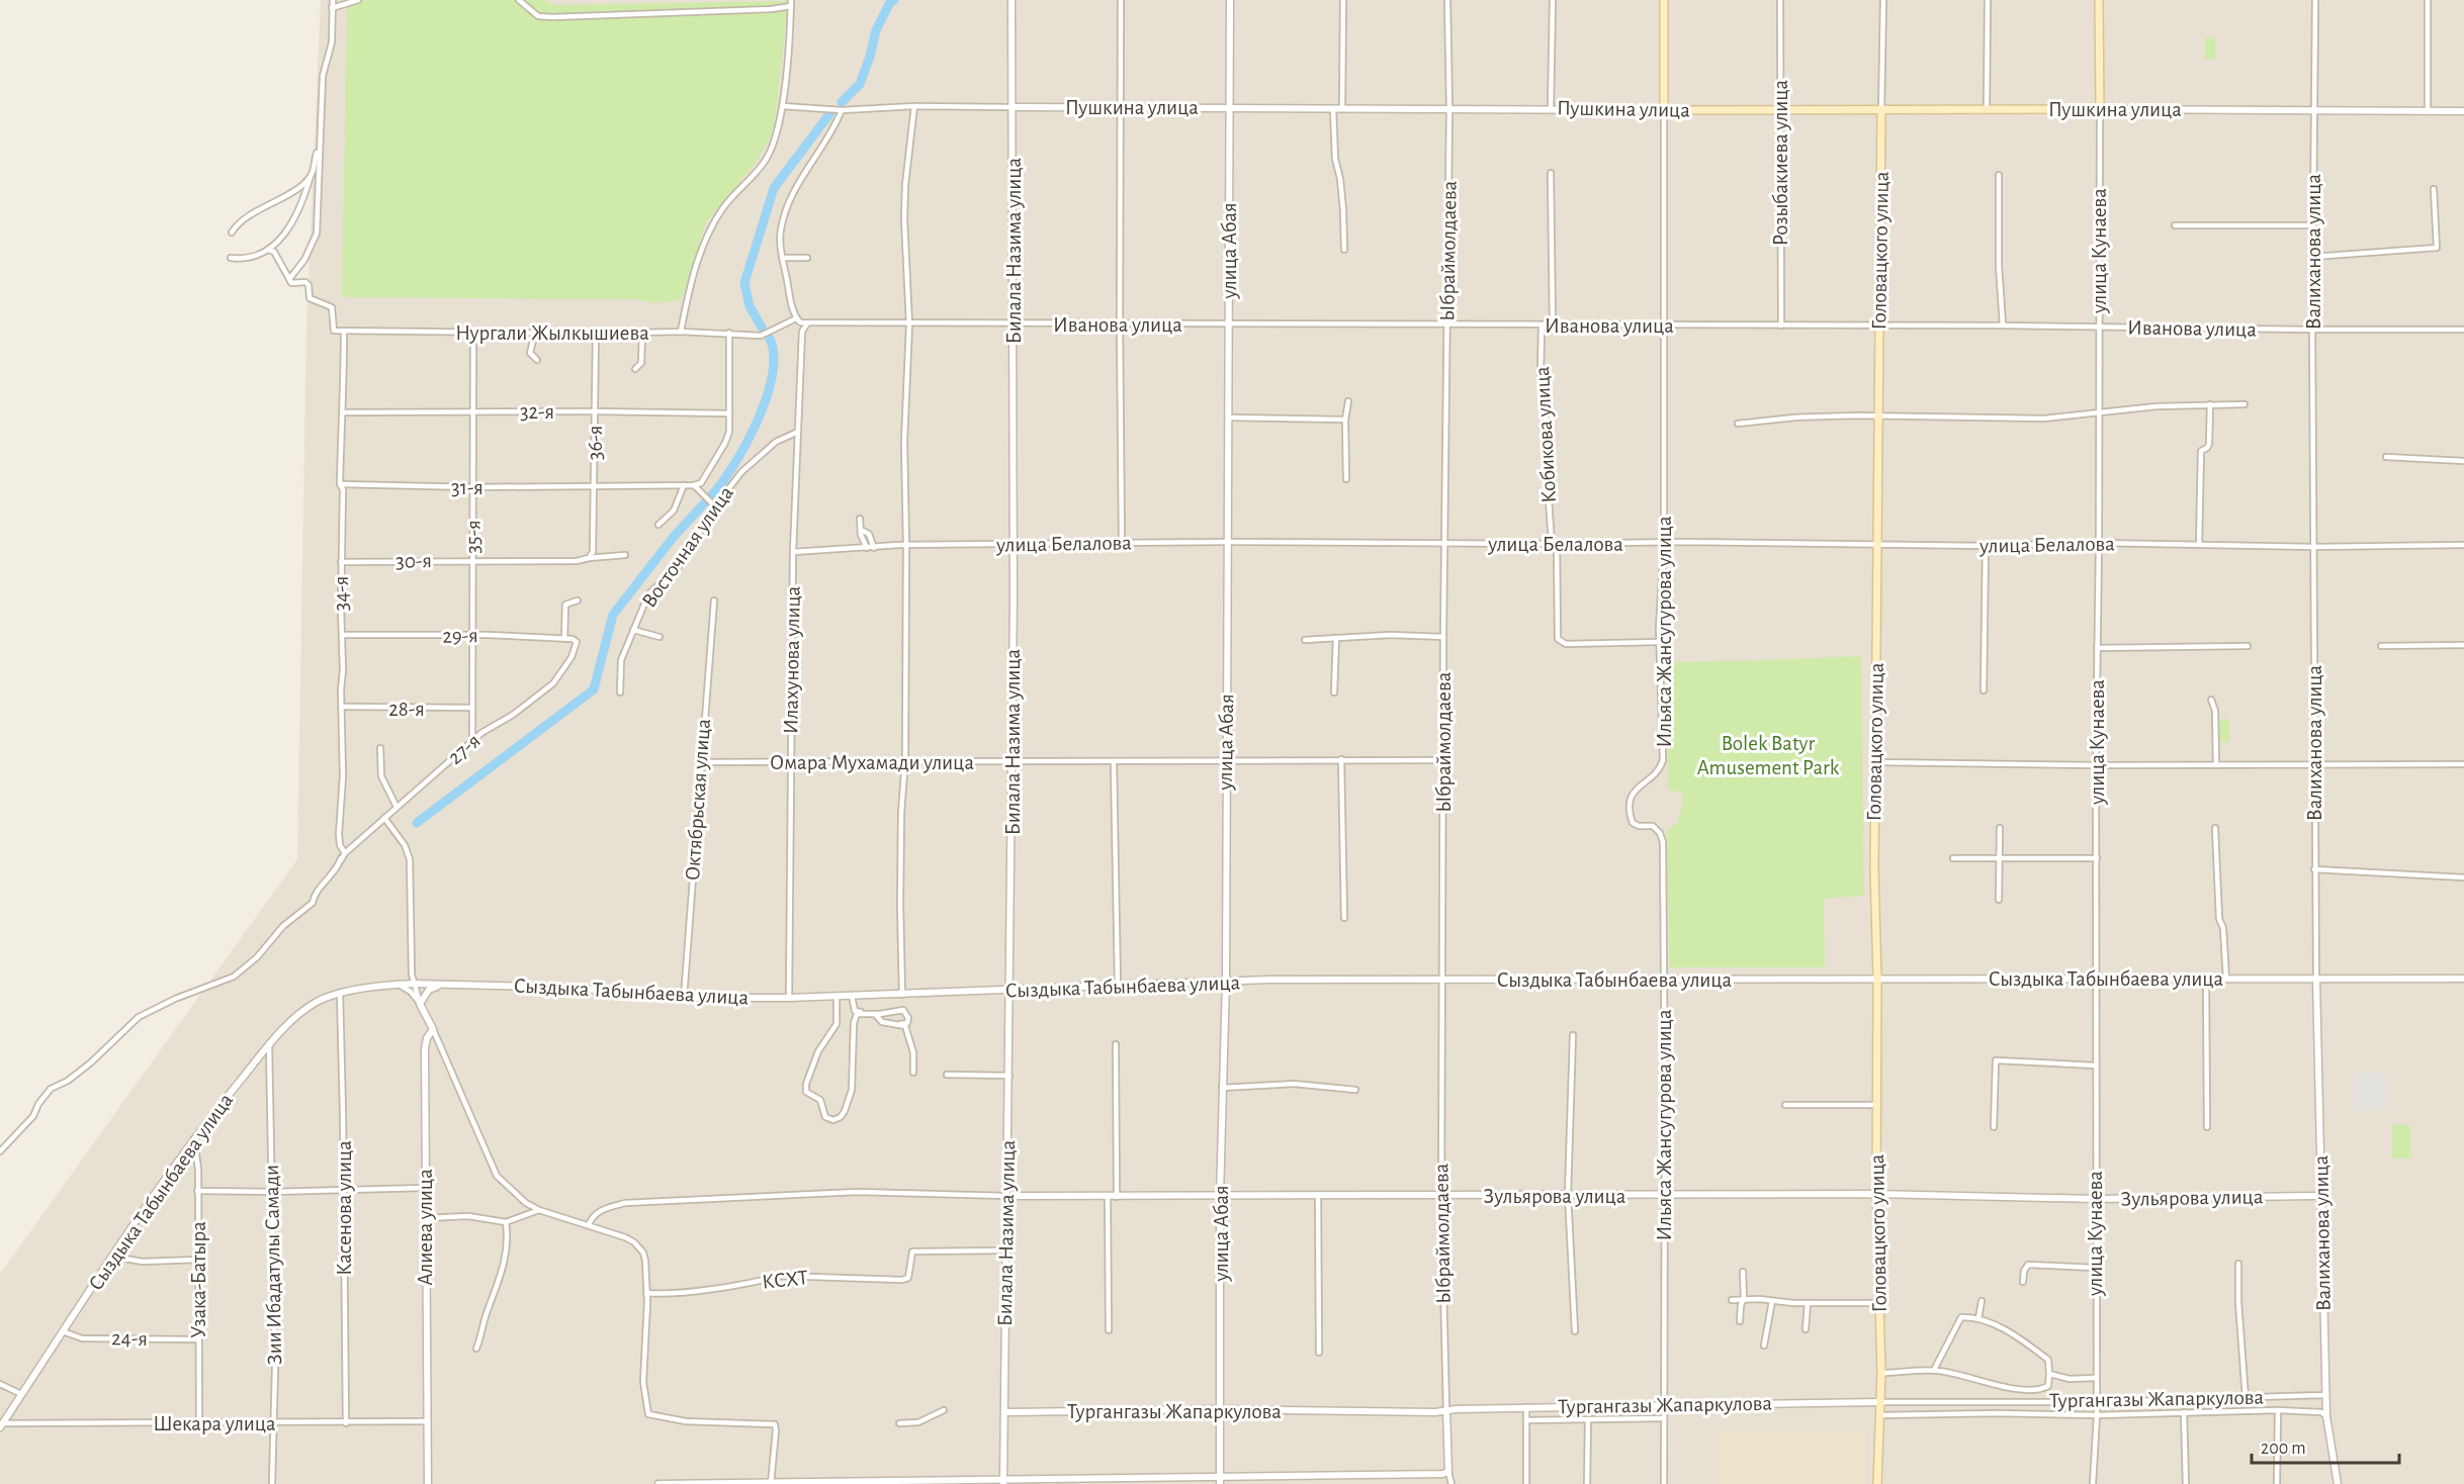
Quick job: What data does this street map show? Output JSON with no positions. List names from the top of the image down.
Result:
{
  "streets": {
    "main road": [
      "Пушкина улица",
      "Головацкого улица",
      "улица Кунаева",
      "Ильяса Жансугурова улица"
    ],
    "street": [
      "Розыбакиева улица",
      "Билала Назима улица",
      "улица Абая",
      "Ыбраймолдаева",
      "Валиханова улица",
      "Иванова улица",
      "Нургали Жылкышиева",
      "32-я",
      "Кобикова улица",
      "36-я",
      "31-я",
      "35-я",
      "улица Белалова",
      "Восточная улица",
      "30-я",
      "34-я",
      "29-я",
      "Илахунова улица",
      "28-я",
      "27-я",
      "Омара Мухамади улица",
      "Октябрьская улица",
      "Сыздыка Табынбаева улица",
      "Зульярова улица",
      "Касенова улица",
      "Алиева улица",
      "Зии Ибадатулы Самади",
      "Узака-Батыра",
      "КСХТ",
      "24-я",
      "Тургангазы Жапаркулова",
      "Шекара улица"
    ]
  },
  "crossings": [
    ["Пушкина улица", "Розыбакиева улица"],
    ["Пушкина улица", "Билала Назима улица"],
    ["Пушкина улица", "улица Абая"],
    ["Пушкина улица", "Ыбраймолдаева"],
    ["Пушкина улица", "Головацкого улица"],
    ["Пушкина улица", "улица Кунаева"],
    ["Пушкина улица", "Валиханова улица"],
    ["Пушкина улица", "Ильяса Жансугурова улица"],
    ["Розыбакиева улица", "Иванова улица"],
    ["Билала Назима улица", "Иванова улица"],
    ["Билала Назима улица", "улица Белалова"],
    ["Билала Назима улица", "Омара Мухамади улица"],
    ["Билала Назима улица", "Сыздыка Табынбаева улица"],
    ["Билала Назима улица", "Зульярова улица"],
    ["Билала Назима улица", "КСХТ"],
    ["Билала Назима улица", "Тургангазы Жапаркулова"],
    ["улица Абая", "Иванова улица"],
    ["улица Абая", "улица Белалова"],
    ["улица Абая", "Омара Мухамади улица"],
    ["улица Абая", "Сыздыка Табынбаева улица"],
    ["улица Абая", "Зульярова улица"],
    ["улица Абая", "Тургангазы Жапаркулова"],
    ["Ыбраймолдаева", "Иванова улица"],
    ["Ыбраймолдаева", "улица Белалова"],
    ["Ыбраймолдаева", "Омара Мухамади улица"],
    ["Ыбраймолдаева", "Сыздыка Табынбаева улица"],
    ["Ыбраймолдаева", "Зульярова улица"],
    ["Ыбраймолдаева", "Тургангазы Жапаркулова"],
    ["Головацкого улица", "Иванова улица"],
    ["Головацкого улица", "улица Белалова"],
    ["Головацкого улица", "Сыздыка Табынбаева улица"],
    ["Головацкого улица", "Зульярова улица"],
    ["Головацкого улица", "Тургангазы Жапаркулова"],
    ["улица Кунаева", "Иванова улица"],
    ["улица Кунаева", "улица Белалова"],
    ["улица Кунаева", "Сыздыка Табынбаева улица"],
    ["улица Кунаева", "Зульярова улица"],
    ["улица Кунаева", "Тургангазы Жапаркулова"],
    ["Валиханова улица", "Иванова улица"],
    ["Валиханова улица", "улица Белалова"],
    ["Валиханова улица", "Сыздыка Табынбаева улица"],
    ["Валиханова улица", "Зульярова улица"],
    ["Валиханова улица", "Тургангазы Жапаркулова"],
    ["Иванова улица", "Нургали Жылкышиева"],
    ["Иванова улица", "Кобикова улица"],
    ["Иванова улица", "Ильяса Жансугурова улица"],
    ["Иванова улица", "Илахунова улица"],
    ["Нургали Жылкышиева", "36-я"],
    ["Нургали Жылкышиева", "35-я"],
    ["Нургали Жылкышиева", "34-я"],
    ["32-я", "36-я"],
    ["32-я", "35-я"],
    ["32-я", "34-я"],
    ["Кобикова улица", "улица Белалова"],
    ["Кобикова улица", "Ильяса Жансугурова улица"],
    ["36-я", "31-я"],
    ["31-я", "35-я"],
    ["31-я", "34-я"],
    ["35-я", "30-я"],
    ["35-я", "29-я"],
    ["35-я", "28-я"],
    ["35-я", "27-я"],
    ["улица Белалова", "Ильяса Жансугурова улица"],
    ["улица Белалова", "Илахунова улица"],
    ["Восточная улица", "Илахунова улица"],
    ["30-я", "34-я"],
    ["34-я", "29-я"],
    ["34-я", "28-я"],
    ["34-я", "27-я"],
    ["Ильяса Жансугурова улица", "Сыздыка Табынбаева улица"],
    ["Ильяса Жансугурова улица", "Зульярова улица"],
    ["Ильяса Жансугурова улица", "Тургангазы Жапаркулова"],
    ["29-я", "27-я"],
    ["Илахунова улица", "Омара Мухамади улица"],
    ["Илахунова улица", "Сыздыка Табынбаева улица"],
    ["Омара Мухамади улица", "Октябрьская улица"],
    ["Октябрьская улица", "Сыздыка Табынбаева улица"],
    ["Сыздыка Табынбаева улица", "Касенова улица"],
    ["Сыздыка Табынбаева улица", "Зии Ибадатулы Самади"],
    ["Сыздыка Табынбаева улица", "Узака-Батыра"],
    ["Сыздыка Табынбаева улица", "24-я"],
    ["Сыздыка Табынбаева улица", "Шекара улица"],
    ["Касенова улица", "Шекара улица"],
    ["Алиева улица", "Шекара улица"],
    ["Зии Ибадатулы Самади", "Шекара улица"],
    ["Узака-Батыра", "24-я"],
    ["Узака-Батыра", "Шекара улица"]
  ],
  "parks": ["Bolek Batyr Amusement Park"],
  "scale_bar": "200 m"
}
